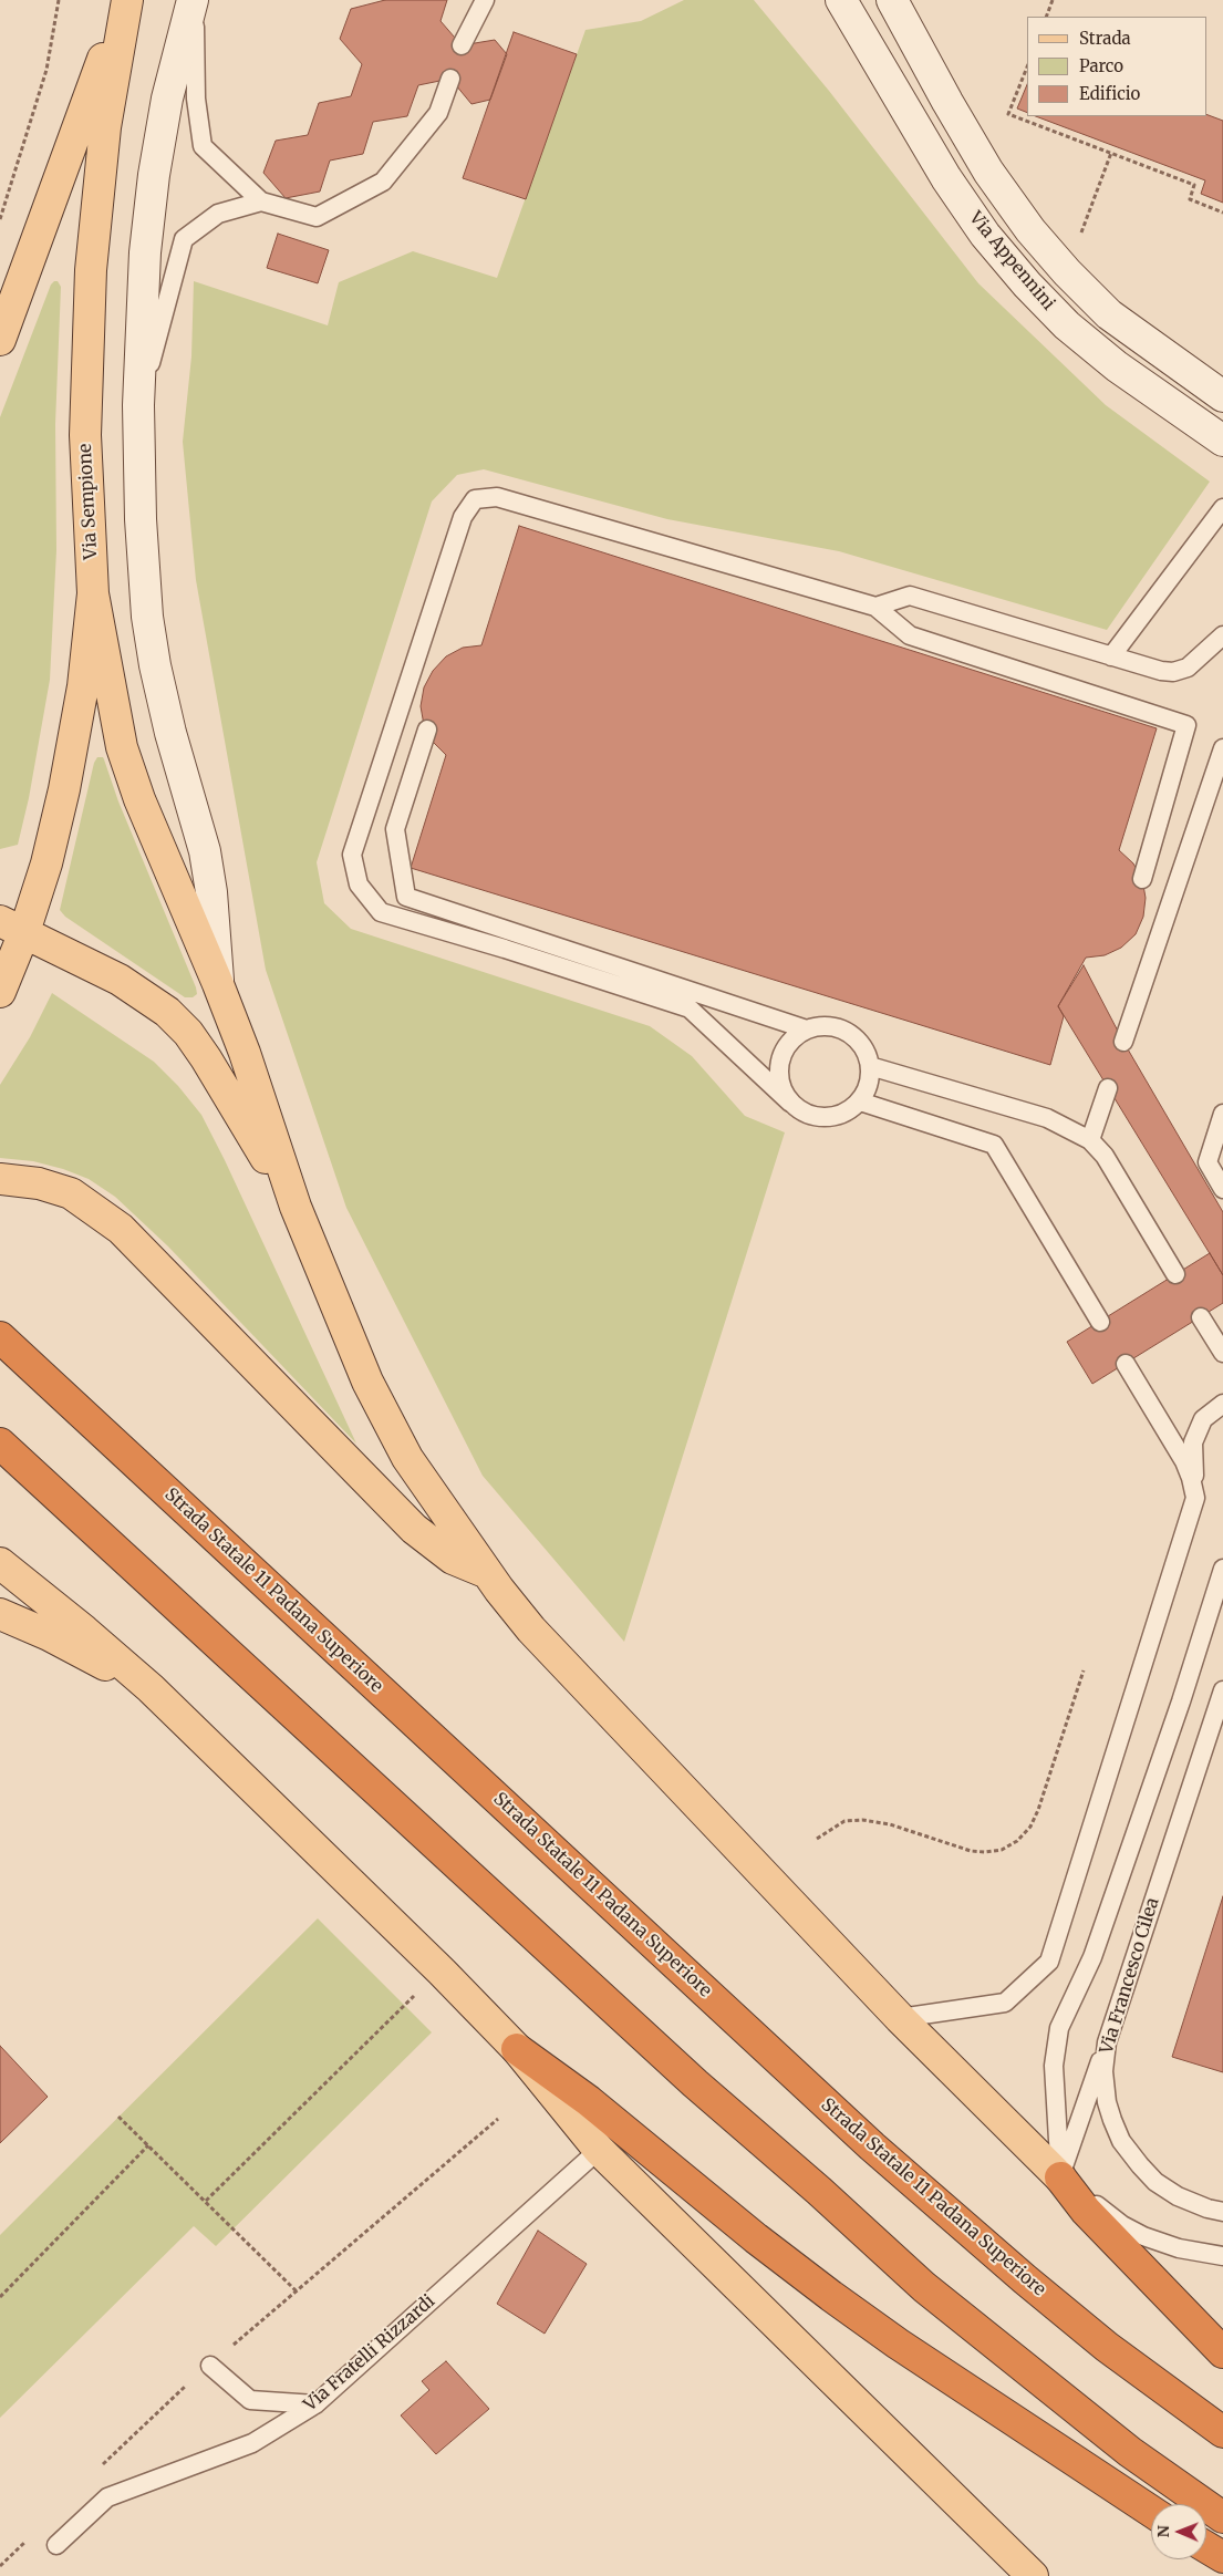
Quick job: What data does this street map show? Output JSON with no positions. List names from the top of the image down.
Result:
{
  "streets": {
    "highway": ["Strada Statale 11 Padana Superiore"],
    "main road": ["Via Sempione"],
    "street": ["Via Appennini"],
    "lane": ["Via Francesco Cilea", "Via Fratelli Rizzardi"]
  },
  "legend": ["Strada", "Parco", "Edificio"],
  "north": "left"
}
